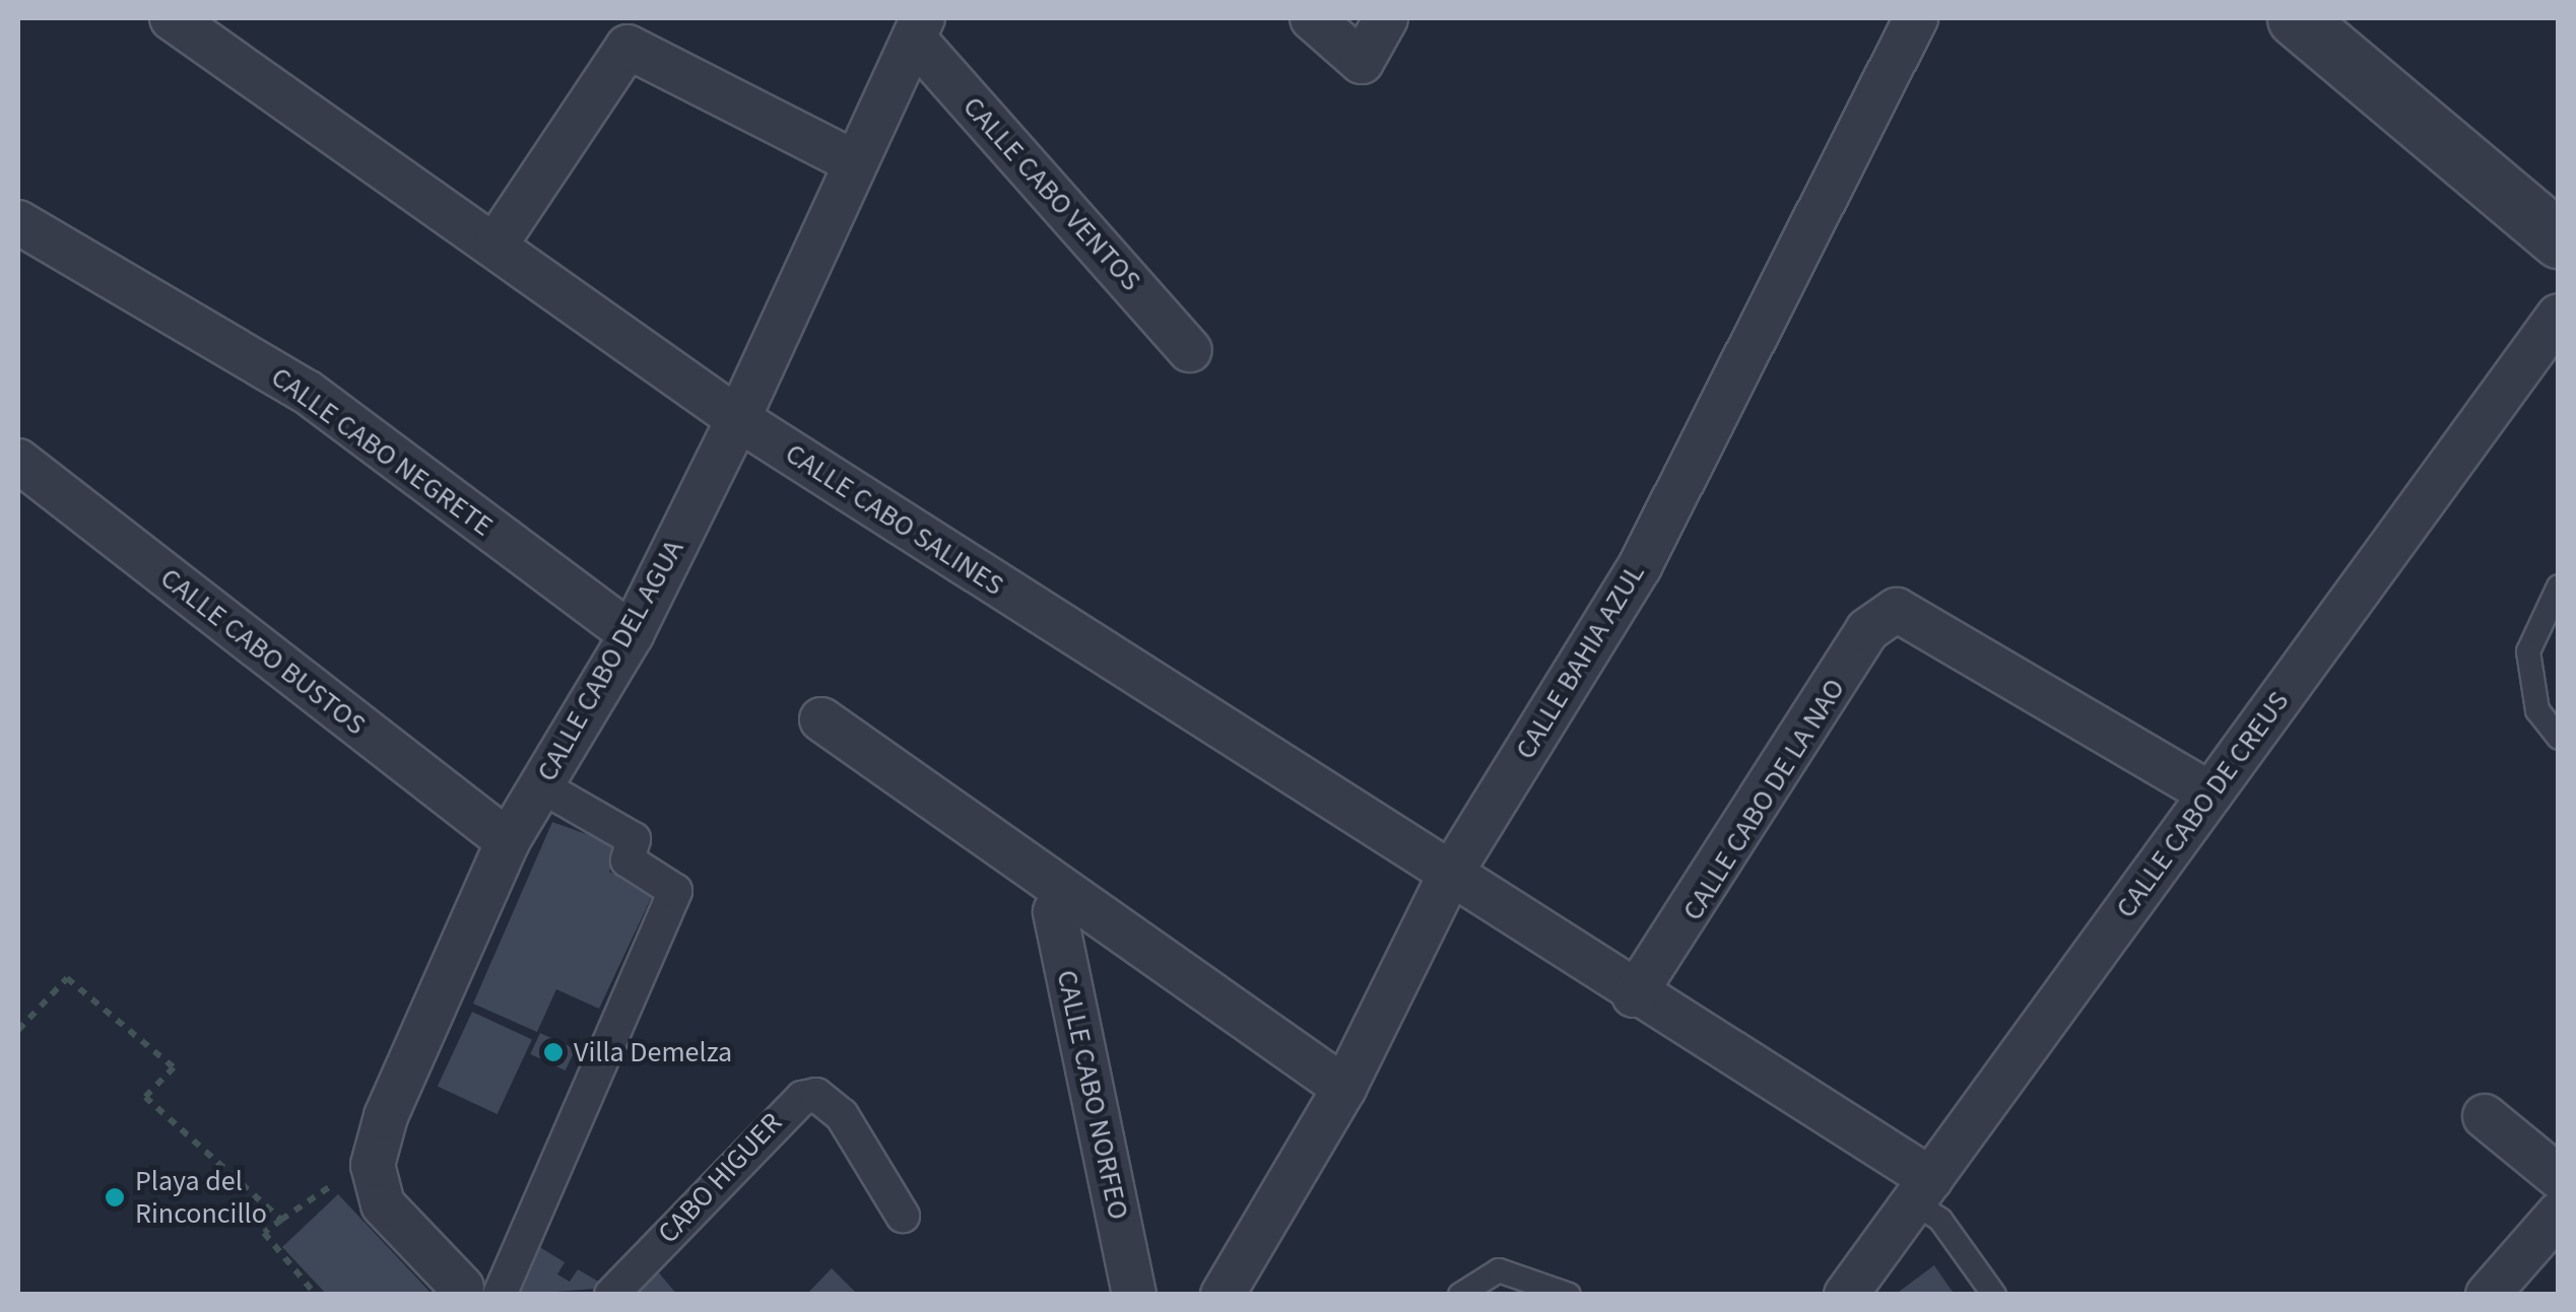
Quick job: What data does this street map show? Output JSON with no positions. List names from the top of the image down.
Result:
{
  "streets": {
    "street": [
      "CALLE CABO VENTOS",
      "CALLE CABO NEGRETE",
      "CALLE CABO SALINES",
      "CALLE CABO BUSTOS",
      "CALLE CABO DEL AGUA",
      "CALLE BAHIA AZUL",
      "CALLE CABO DE LA NAO",
      "CALLE CABO DE CREUS",
      "CALLE CABO NORFEO",
      "CABO HIGUER"
    ]
  },
  "crossings": [
    ["CALLE CABO VENTOS", "CALLE CABO DEL AGUA"],
    ["CALLE CABO NEGRETE", "CALLE CABO DEL AGUA"],
    ["CALLE CABO SALINES", "CALLE CABO DEL AGUA"],
    ["CALLE CABO SALINES", "CALLE BAHIA AZUL"],
    ["CALLE CABO SALINES", "CALLE CABO DE LA NAO"],
    ["CALLE CABO SALINES", "CALLE CABO DE CREUS"],
    ["CALLE CABO BUSTOS", "CALLE CABO DEL AGUA"],
    ["CALLE CABO DE LA NAO", "CALLE CABO DE CREUS"]
  ],
  "places": ["Villa Demelza", "Playa del Rinconcillo"]
}
